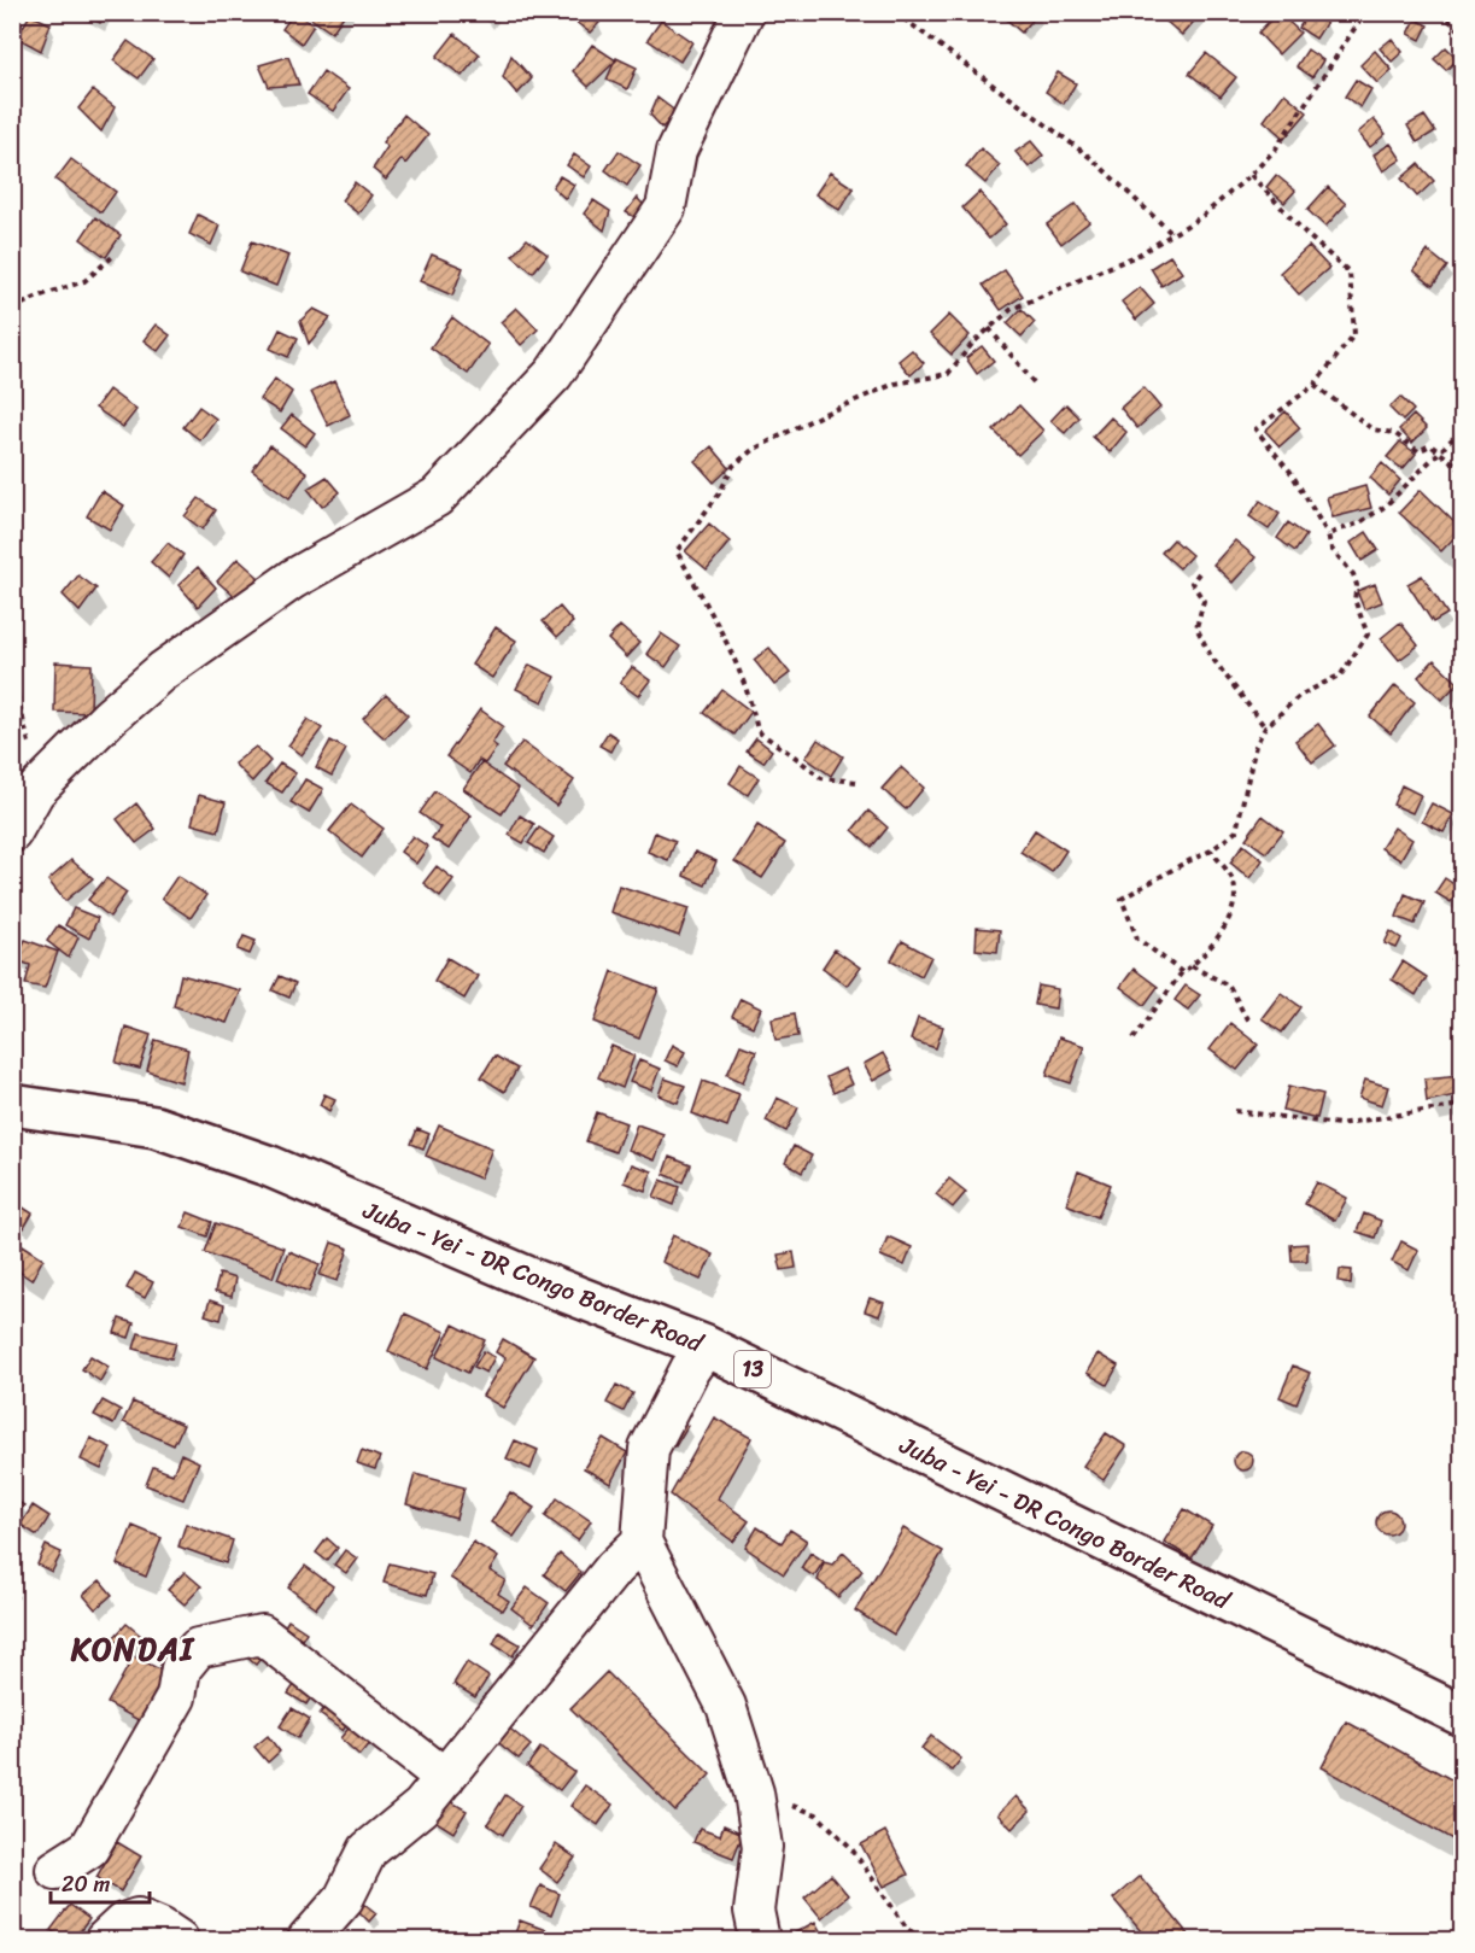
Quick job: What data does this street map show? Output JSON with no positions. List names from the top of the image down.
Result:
{
  "streets": {
    "main road": ["Juba - Yei - DR Congo Border Road", "13"]
  },
  "districts": ["KONDAI"],
  "scale_bar": "20 m"
}
